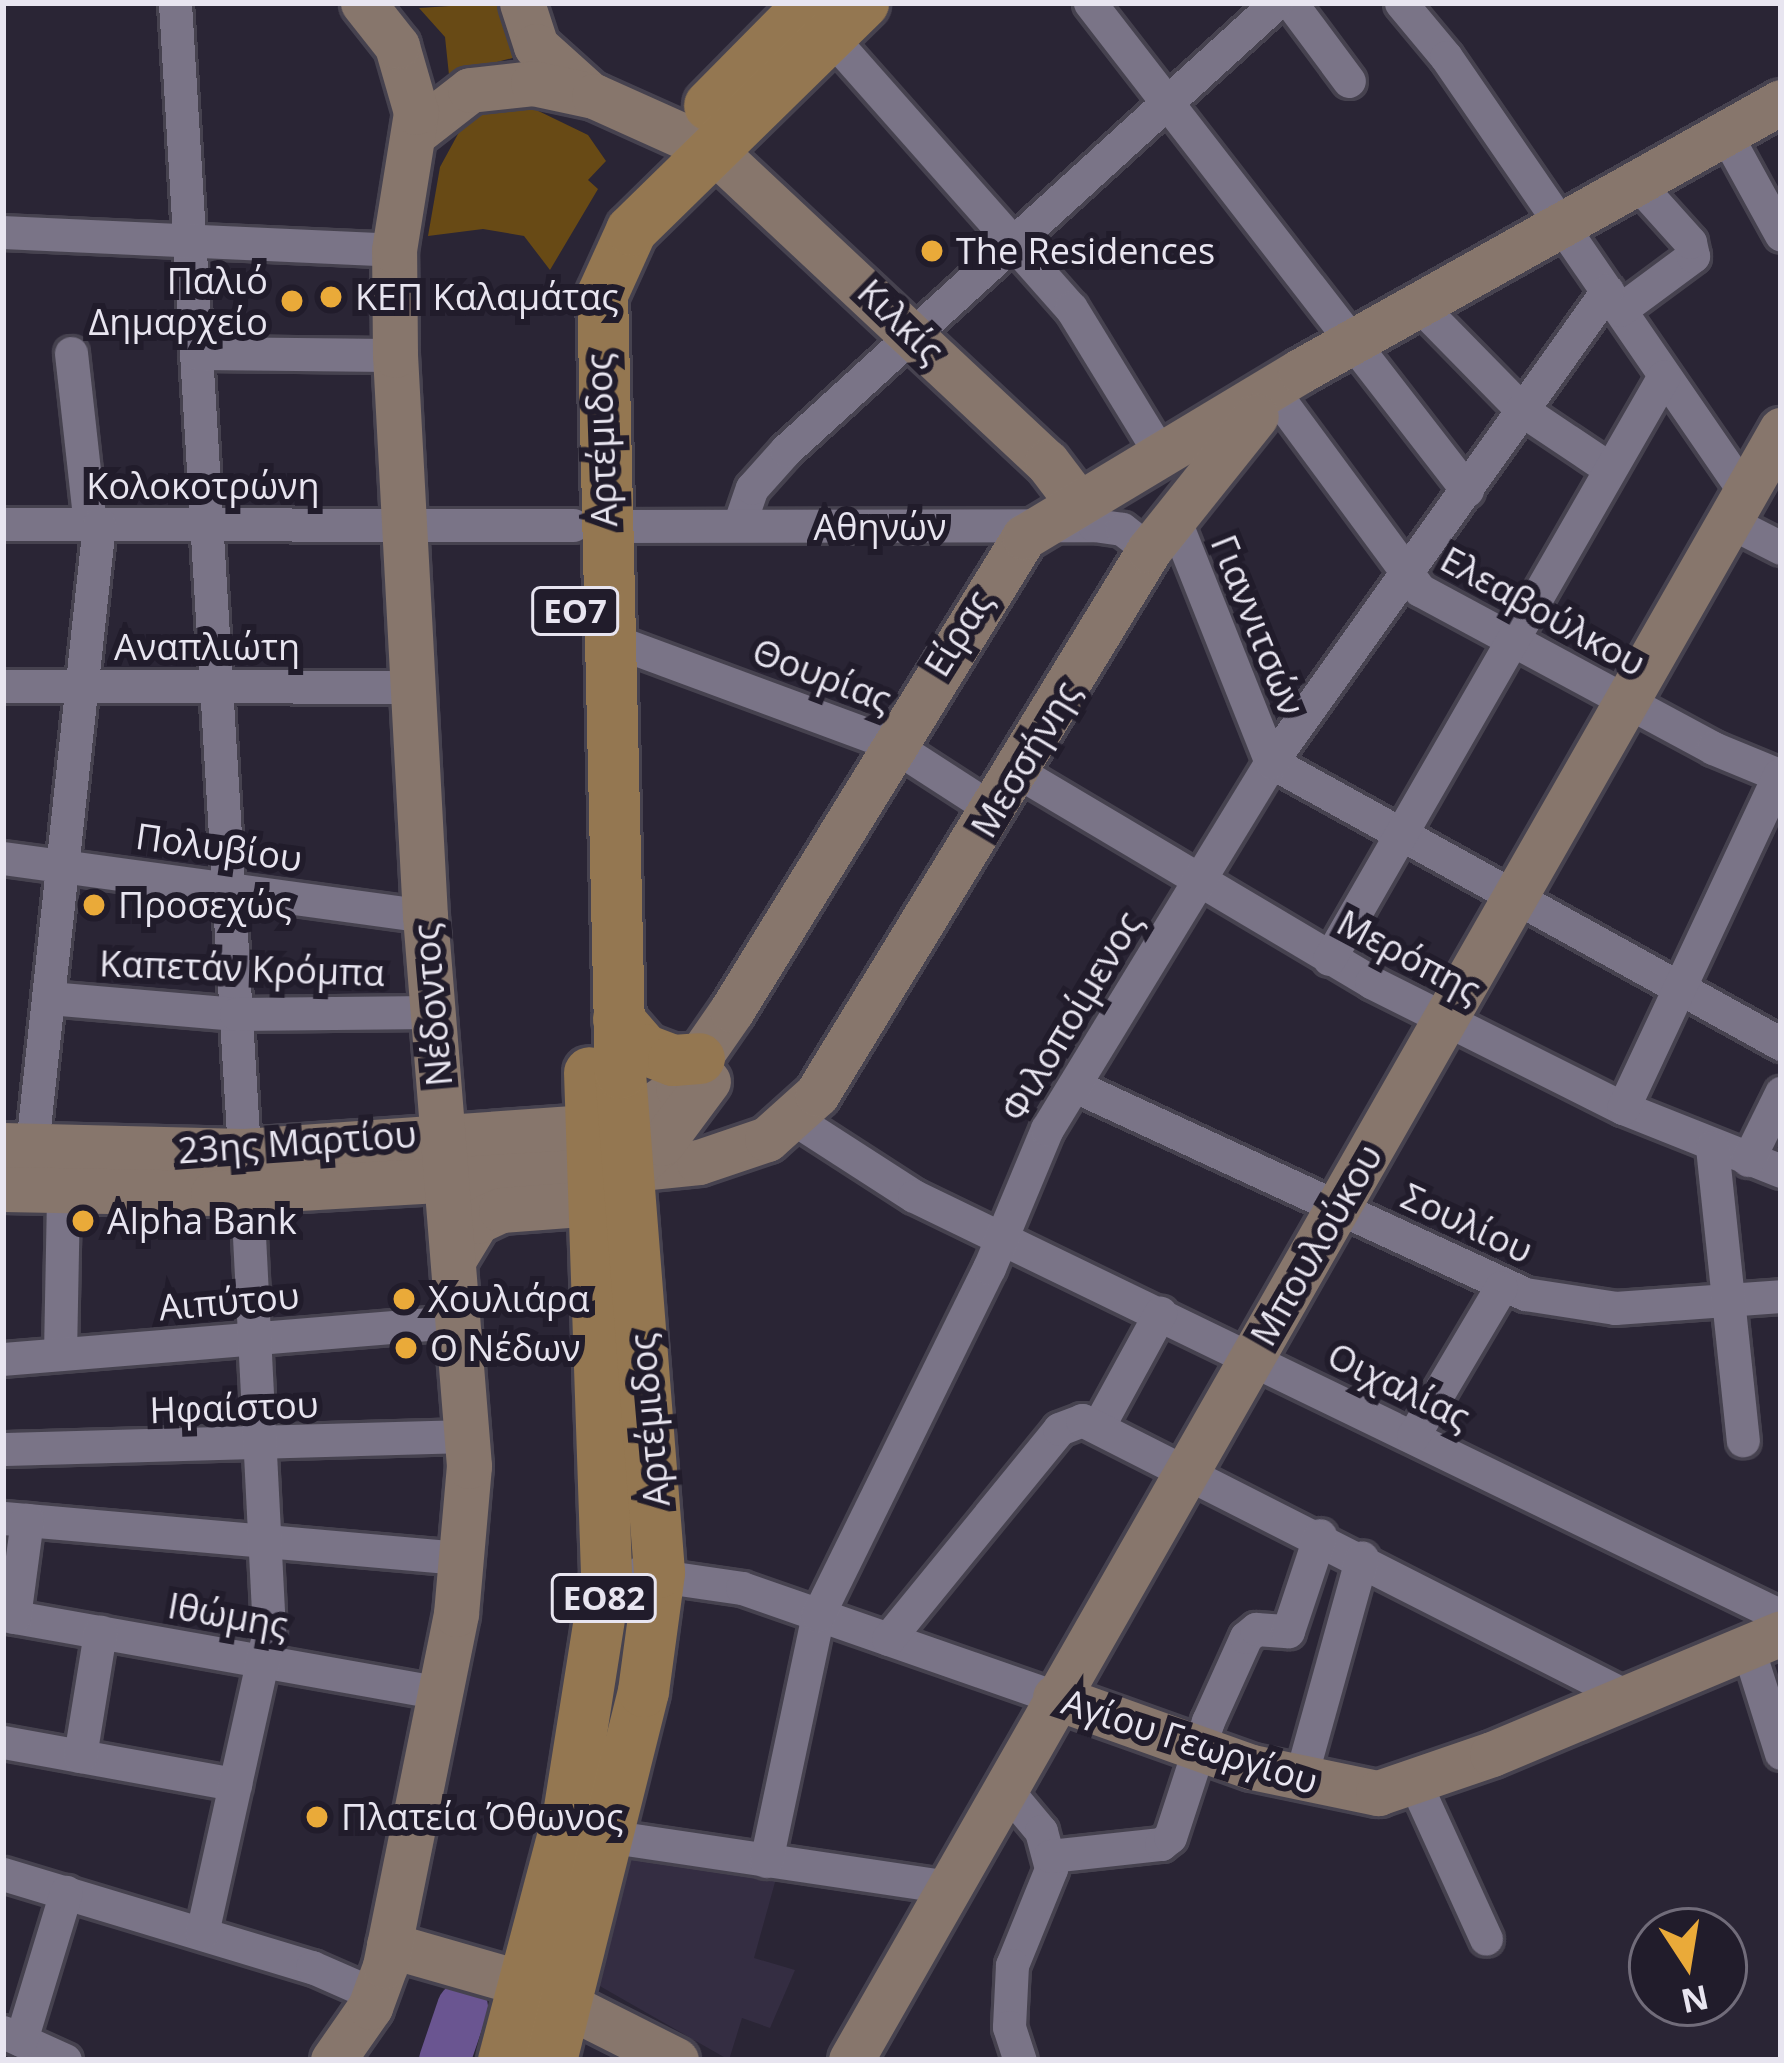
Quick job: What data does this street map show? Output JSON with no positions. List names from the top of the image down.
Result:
{
  "streets": {
    "main road": ["Αρτέμιδος", "ΕΟ7", "ΕΟ82"],
    "street": [
      "Κιλκίς",
      "Κολοκοτρώνη",
      "Αθηνών",
      "Ελεαβούλκου",
      "Γιαννιτσών",
      "Είρας",
      "Αναπλιώτη",
      "Θουρίας",
      "Μεσσήνης",
      "Πολυβίου",
      "Μερόπης",
      "Καπετάν Κρόμπα",
      "Νέδοντος",
      "Φιλοποίμενος",
      "23ης Μαρτίου",
      "Σουλίου",
      "Μπουλούκου",
      "Αιπύτου",
      "Οιχαλίας",
      "Ηφαίστου",
      "Ιθώμης",
      "Αγίου Γεωργίου"
    ]
  },
  "crossings": [
    ["Κιλκίς", "Αρτέμιδος"],
    ["Κιλκίς", "Είρας"],
    ["Αρτέμιδος", "Κολοκοτρώνη"],
    ["Αρτέμιδος", "Αθηνών"],
    ["Αρτέμιδος", "Είρας"],
    ["Αρτέμιδος", "Θουρίας"],
    ["Αρτέμιδος", "Μεσσήνης"],
    ["Αρτέμιδος", "23ης Μαρτίου"],
    ["Αρτέμιδος", "Αγίου Γεωργίου"],
    ["Κολοκοτρώνη", "Αθηνών"],
    ["Κολοκοτρώνη", "Νέδοντος"],
    ["Αθηνών", "Γιαννιτσών"],
    ["Αθηνών", "Είρας"],
    ["Αθηνών", "Μεσσήνης"],
    ["Ελεαβούλκου", "Είρας"],
    ["Ελεαβούλκου", "Μεσσήνης"],
    ["Ελεαβούλκου", "Φιλοποίμενος"],
    ["Ελεαβούλκου", "Μπουλούκου"],
    ["Γιαννιτσών", "Μεσσήνης"],
    ["Γιαννιτσών", "Φιλοποίμενος"],
    ["Είρας", "Θουρίας"],
    ["Είρας", "Μεσσήνης"],
    ["Είρας", "23ης Μαρτίου"],
    ["Αναπλιώτη", "Νέδοντος"],
    ["Θουρίας", "Μεσσήνης"],
    ["Μεσσήνης", "Μερόπης"],
    ["Μεσσήνης", "23ης Μαρτίου"],
    ["Μεσσήνης", "Οιχαλίας"],
    ["Πολυβίου", "Νέδοντος"],
    ["Μερόπης", "Φιλοποίμενος"],
    ["Μερόπης", "Μπουλούκου"],
    ["Καπετάν Κρόμπα", "Νέδοντος"],
    ["Νέδοντος", "23ης Μαρτίου"],
    ["Νέδοντος", "Αιπύτου"],
    ["Νέδοντος", "Ηφαίστου"],
    ["Νέδοντος", "Ιθώμης"],
    ["Φιλοποίμενος", "Σουλίου"],
    ["Φιλοποίμενος", "Οιχαλίας"],
    ["Φιλοποίμενος", "Αγίου Γεωργίου"],
    ["Σουλίου", "Μπουλούκου"],
    ["Μπουλούκου", "Οιχαλίας"],
    ["Μπουλούκου", "Αγίου Γεωργίου"]
  ],
  "places": [
    "The Residences",
    "ΚΕΠ Καλαμάτας",
    "Παλιό Δημαρχείο",
    "Προσεχώς",
    "Alpha Bank",
    "Χουλιάρα",
    "Ο Νέδων",
    "Πλατεία Όθωνος"
  ],
  "north": "bottom"
}
